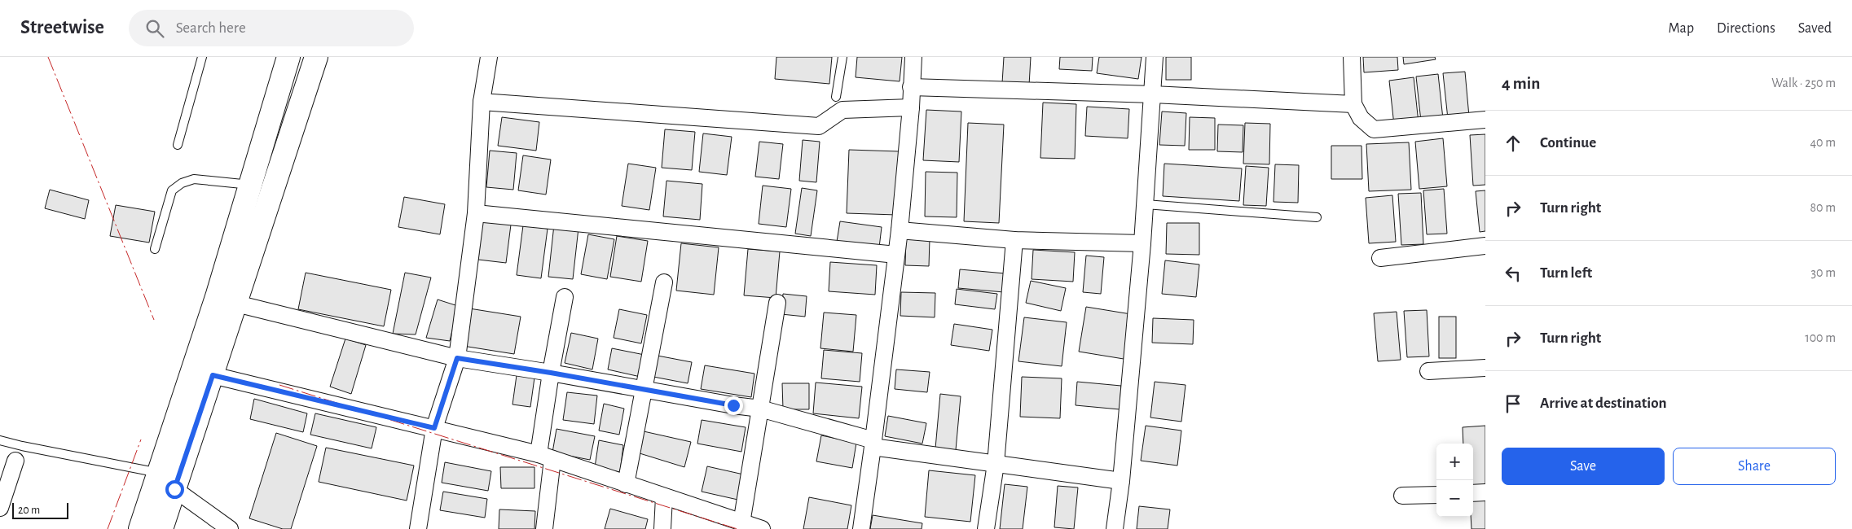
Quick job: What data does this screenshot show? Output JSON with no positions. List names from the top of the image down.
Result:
{
  "scale_bar": "20 m",
  "page": {
    "header": "Streetwise",
    "search": "Search here",
    "nav": ["Map", "Directions", "Saved"],
    "heading": ["4 min", "Walk · 250 m"],
    "list": [
      ["Continue", "40 m"],
      ["Turn right", "80 m"],
      ["Turn left", "30 m"],
      ["Turn right", "100 m"],
      "Arrive at destination"
    ],
    "buttons": ["Save", "Share"],
    "map_buttons": ["+", "−"],
    "scale": "20 m"
  }
}
